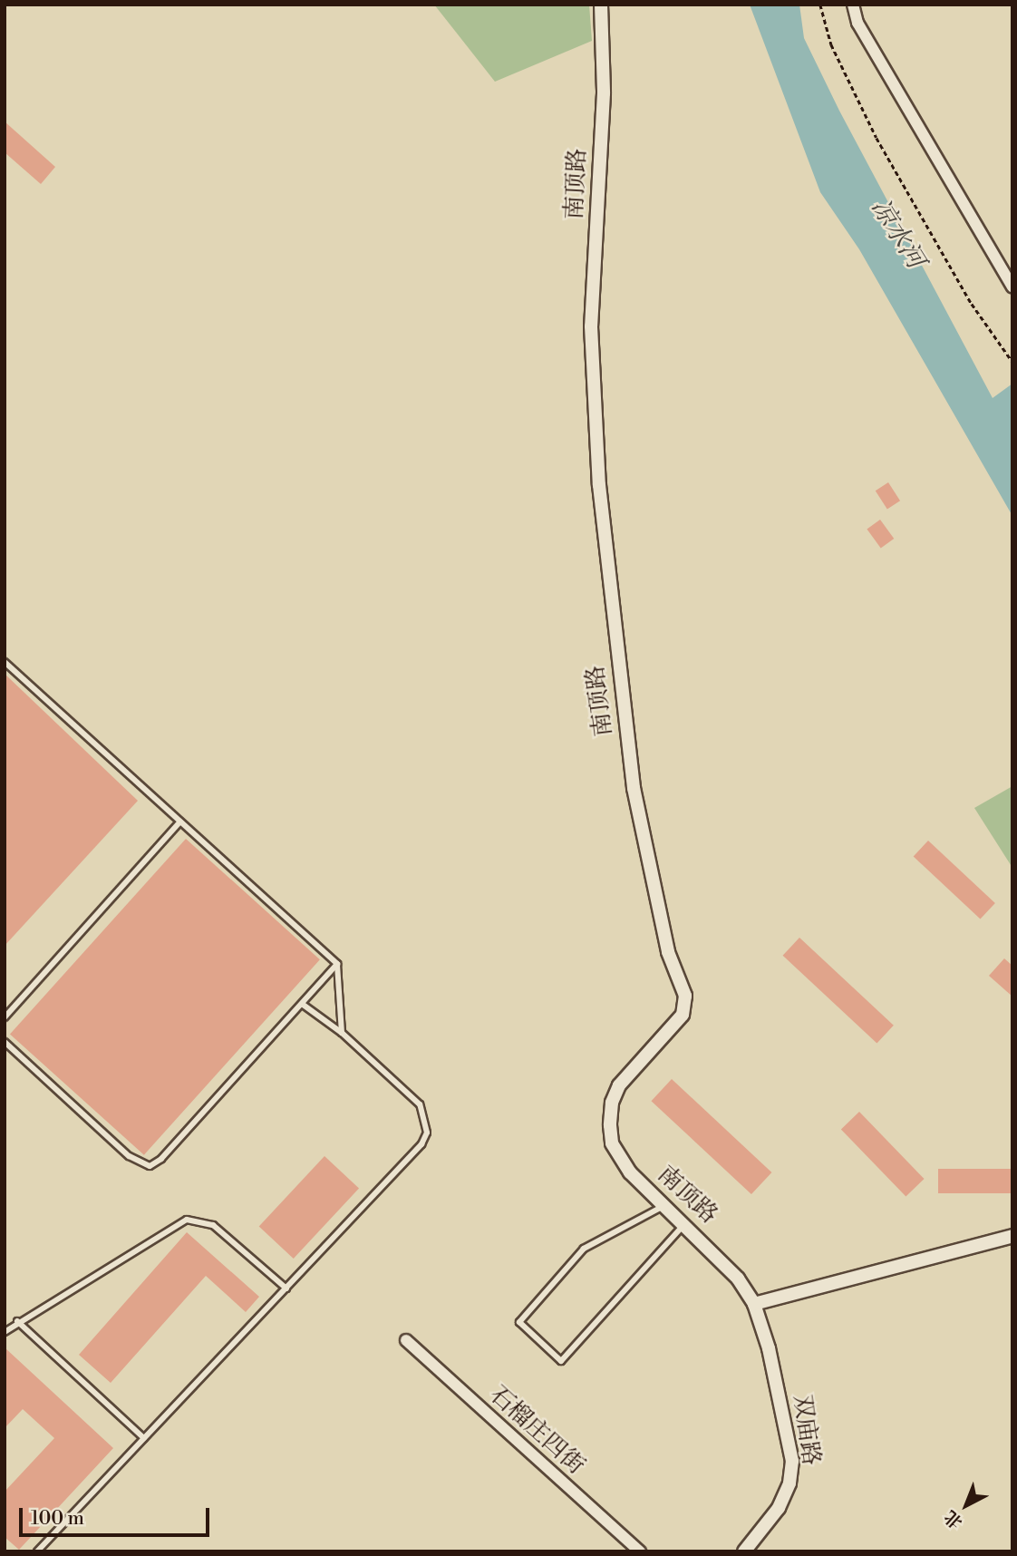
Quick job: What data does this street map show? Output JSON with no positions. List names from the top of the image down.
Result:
{
  "streets": {
    "street": ["南顶路", "双庙路", "石榴庄四街"]
  },
  "crossings": [
    ["南顶路", "双庙路"]
  ],
  "water": ["凉水河"],
  "scale_bar": "100 m",
  "north": "bottom left"
}
